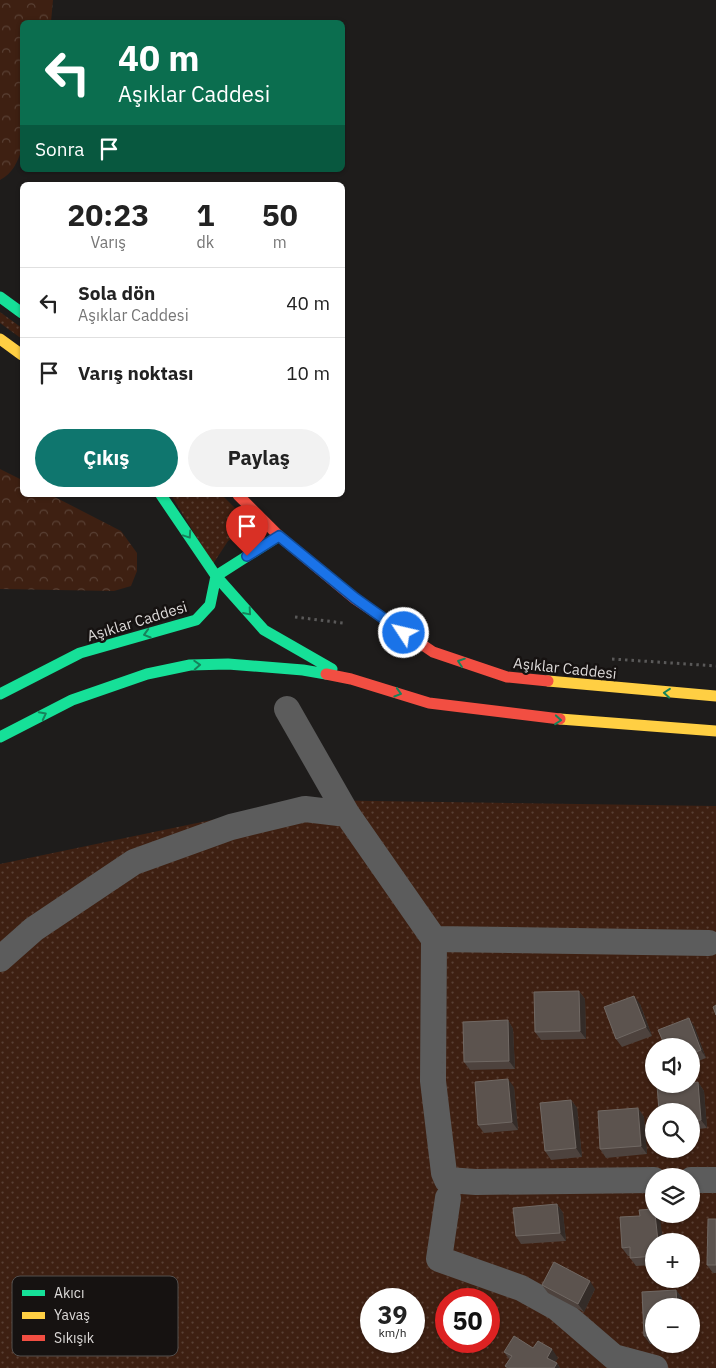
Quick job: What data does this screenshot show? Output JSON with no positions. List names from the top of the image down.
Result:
{
  "streets": {
    "main road": ["Aşıklar Caddesi"]
  },
  "legend": ["Akıcı", "Yavaş", "Sıkışık"],
  "page": {
    "turn": ["40 m", "Aşıklar Caddesi"],
    "then": "Sonra",
    "eta": [
      "20:23",
      "Varış",
      "1",
      "dk",
      "50",
      "m"
    ],
    "list": [
      {
        "name": "Sola dön",
        "note": "Aşıklar Caddesi",
        "value": "40 m"
      },
      {
        "name": "Varış noktası",
        "value": "10 m"
      }
    ],
    "buttons": ["Çıkış", "Paylaş"],
    "map_buttons": ["+", "−"],
    "speed": "39 km/h",
    "limit": "50"
  }
}
